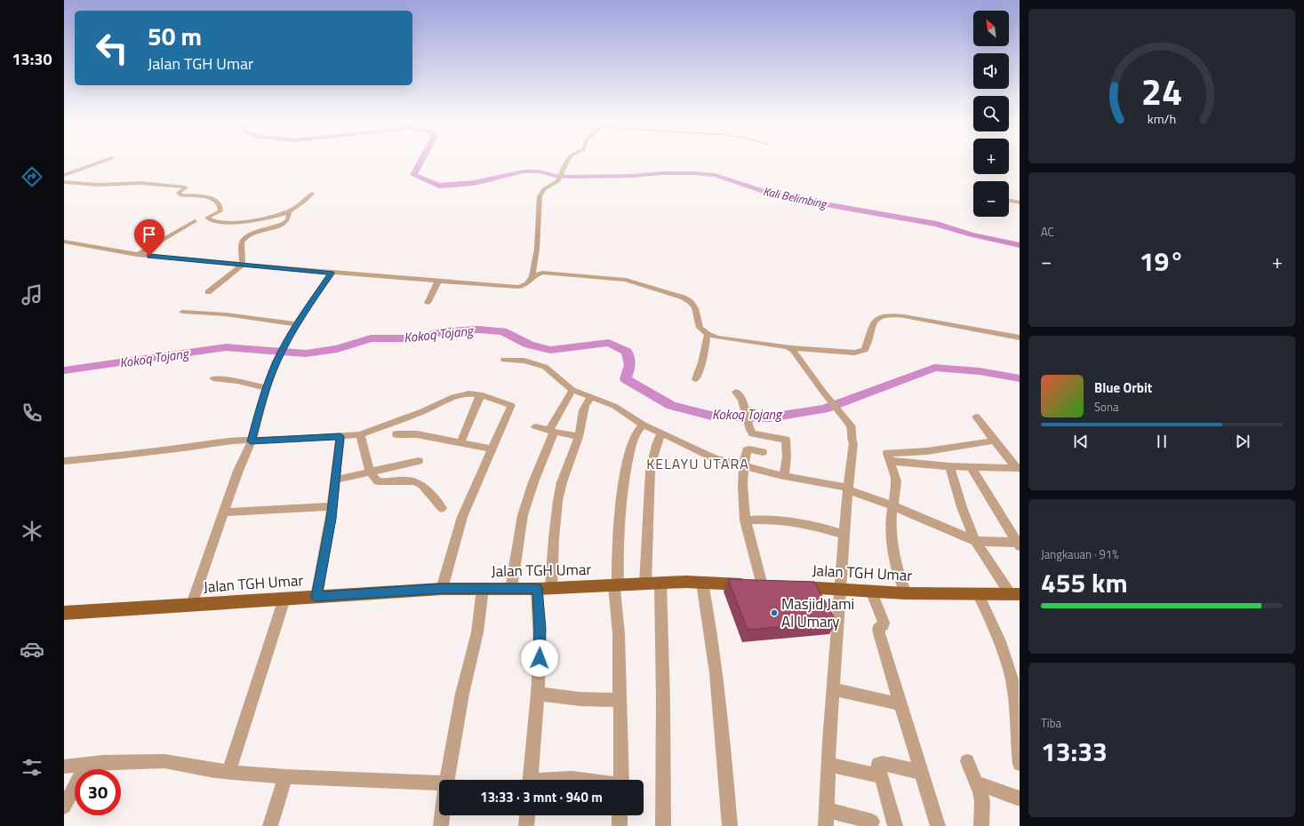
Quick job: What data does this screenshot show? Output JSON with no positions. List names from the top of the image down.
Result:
{
  "streets": {
    "main road": ["Jalan TGH Umar"]
  },
  "districts": ["KELAYU UTARA"],
  "water": ["Kali Belimbing", "Kokoq Tojang"],
  "places": ["Masjid Jami Al Umary"],
  "north": "top left",
  "page": {
    "tabs": "13:30",
    "map_buttons": ["+", "−"],
    "turn": ["50 m", "Jalan TGH Umar"],
    "tile": [
      "AC",
      ["Jangkauan · 91%", "455 km"],
      ["Tiba", "13:33"]
    ],
    "heat": ["−", "19°", "+"],
    "song": ["Blue Orbit", "Sona"],
    "limit": "30",
    "trip": "13:33 · 3 mnt · 940 m",
    "gauge": ["24", "km/h"]
  }
}
